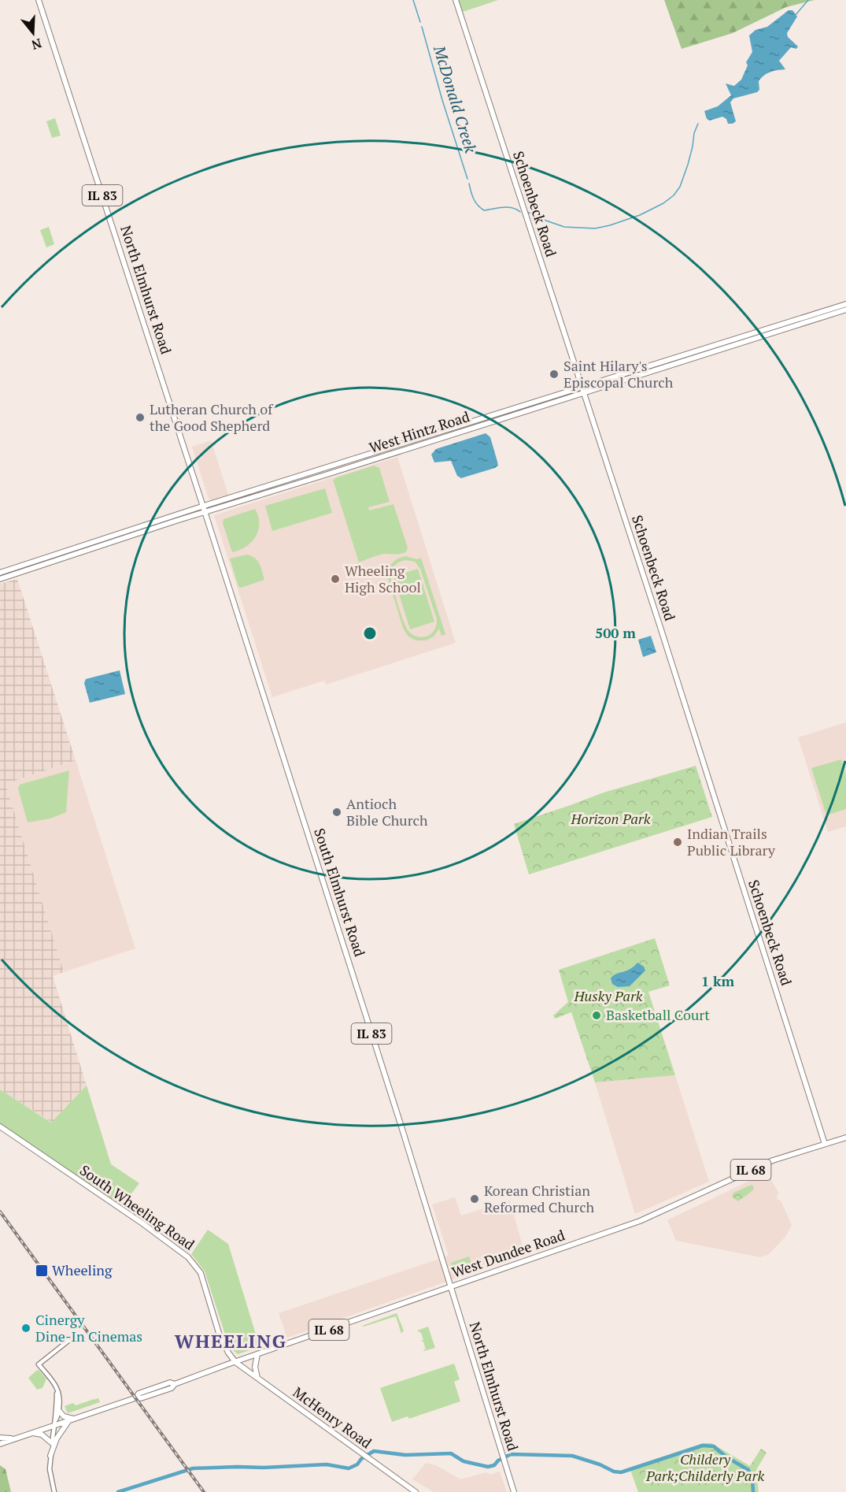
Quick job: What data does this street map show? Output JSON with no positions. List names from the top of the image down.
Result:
{
  "streets": {
    "main road": [
      "IL 83",
      "Schoenbeck Road",
      "North Elmhurst Road",
      "West Hintz Road",
      "South Elmhurst Road",
      "IL 68",
      "South Wheeling Road",
      "West Dundee Road",
      "McHenry Road"
    ]
  },
  "crossings": [
    ["Schoenbeck Road", "West Hintz Road"],
    ["Schoenbeck Road", "West Dundee Road"],
    ["North Elmhurst Road", "West Hintz Road"],
    ["North Elmhurst Road", "South Elmhurst Road"],
    ["North Elmhurst Road", "West Dundee Road"],
    ["West Hintz Road", "South Elmhurst Road"],
    ["South Elmhurst Road", "West Dundee Road"],
    ["South Wheeling Road", "West Dundee Road"],
    ["South Wheeling Road", "McHenry Road"],
    ["West Dundee Road", "McHenry Road"]
  ],
  "districts": ["WHEELING"],
  "water": ["McDonald Creek"],
  "parks": ["Horizon Park", "Husky Park", "Childery Park;Childerly Park"],
  "places": {
    "other": [
      "Saint Hilary's Episcopal Church",
      "Lutheran Church of the Good Shepherd",
      "Wheeling High School",
      "Antioch Bible Church",
      "Indian Trails Public Library",
      "Basketball Court",
      "Korean Christian Reformed Church",
      "Cinergy Dine-In Cinemas"
    ],
    "transit": ["Wheeling"]
  },
  "north": "bottom",
  "rings": ["500 m", "1 km"]
}
